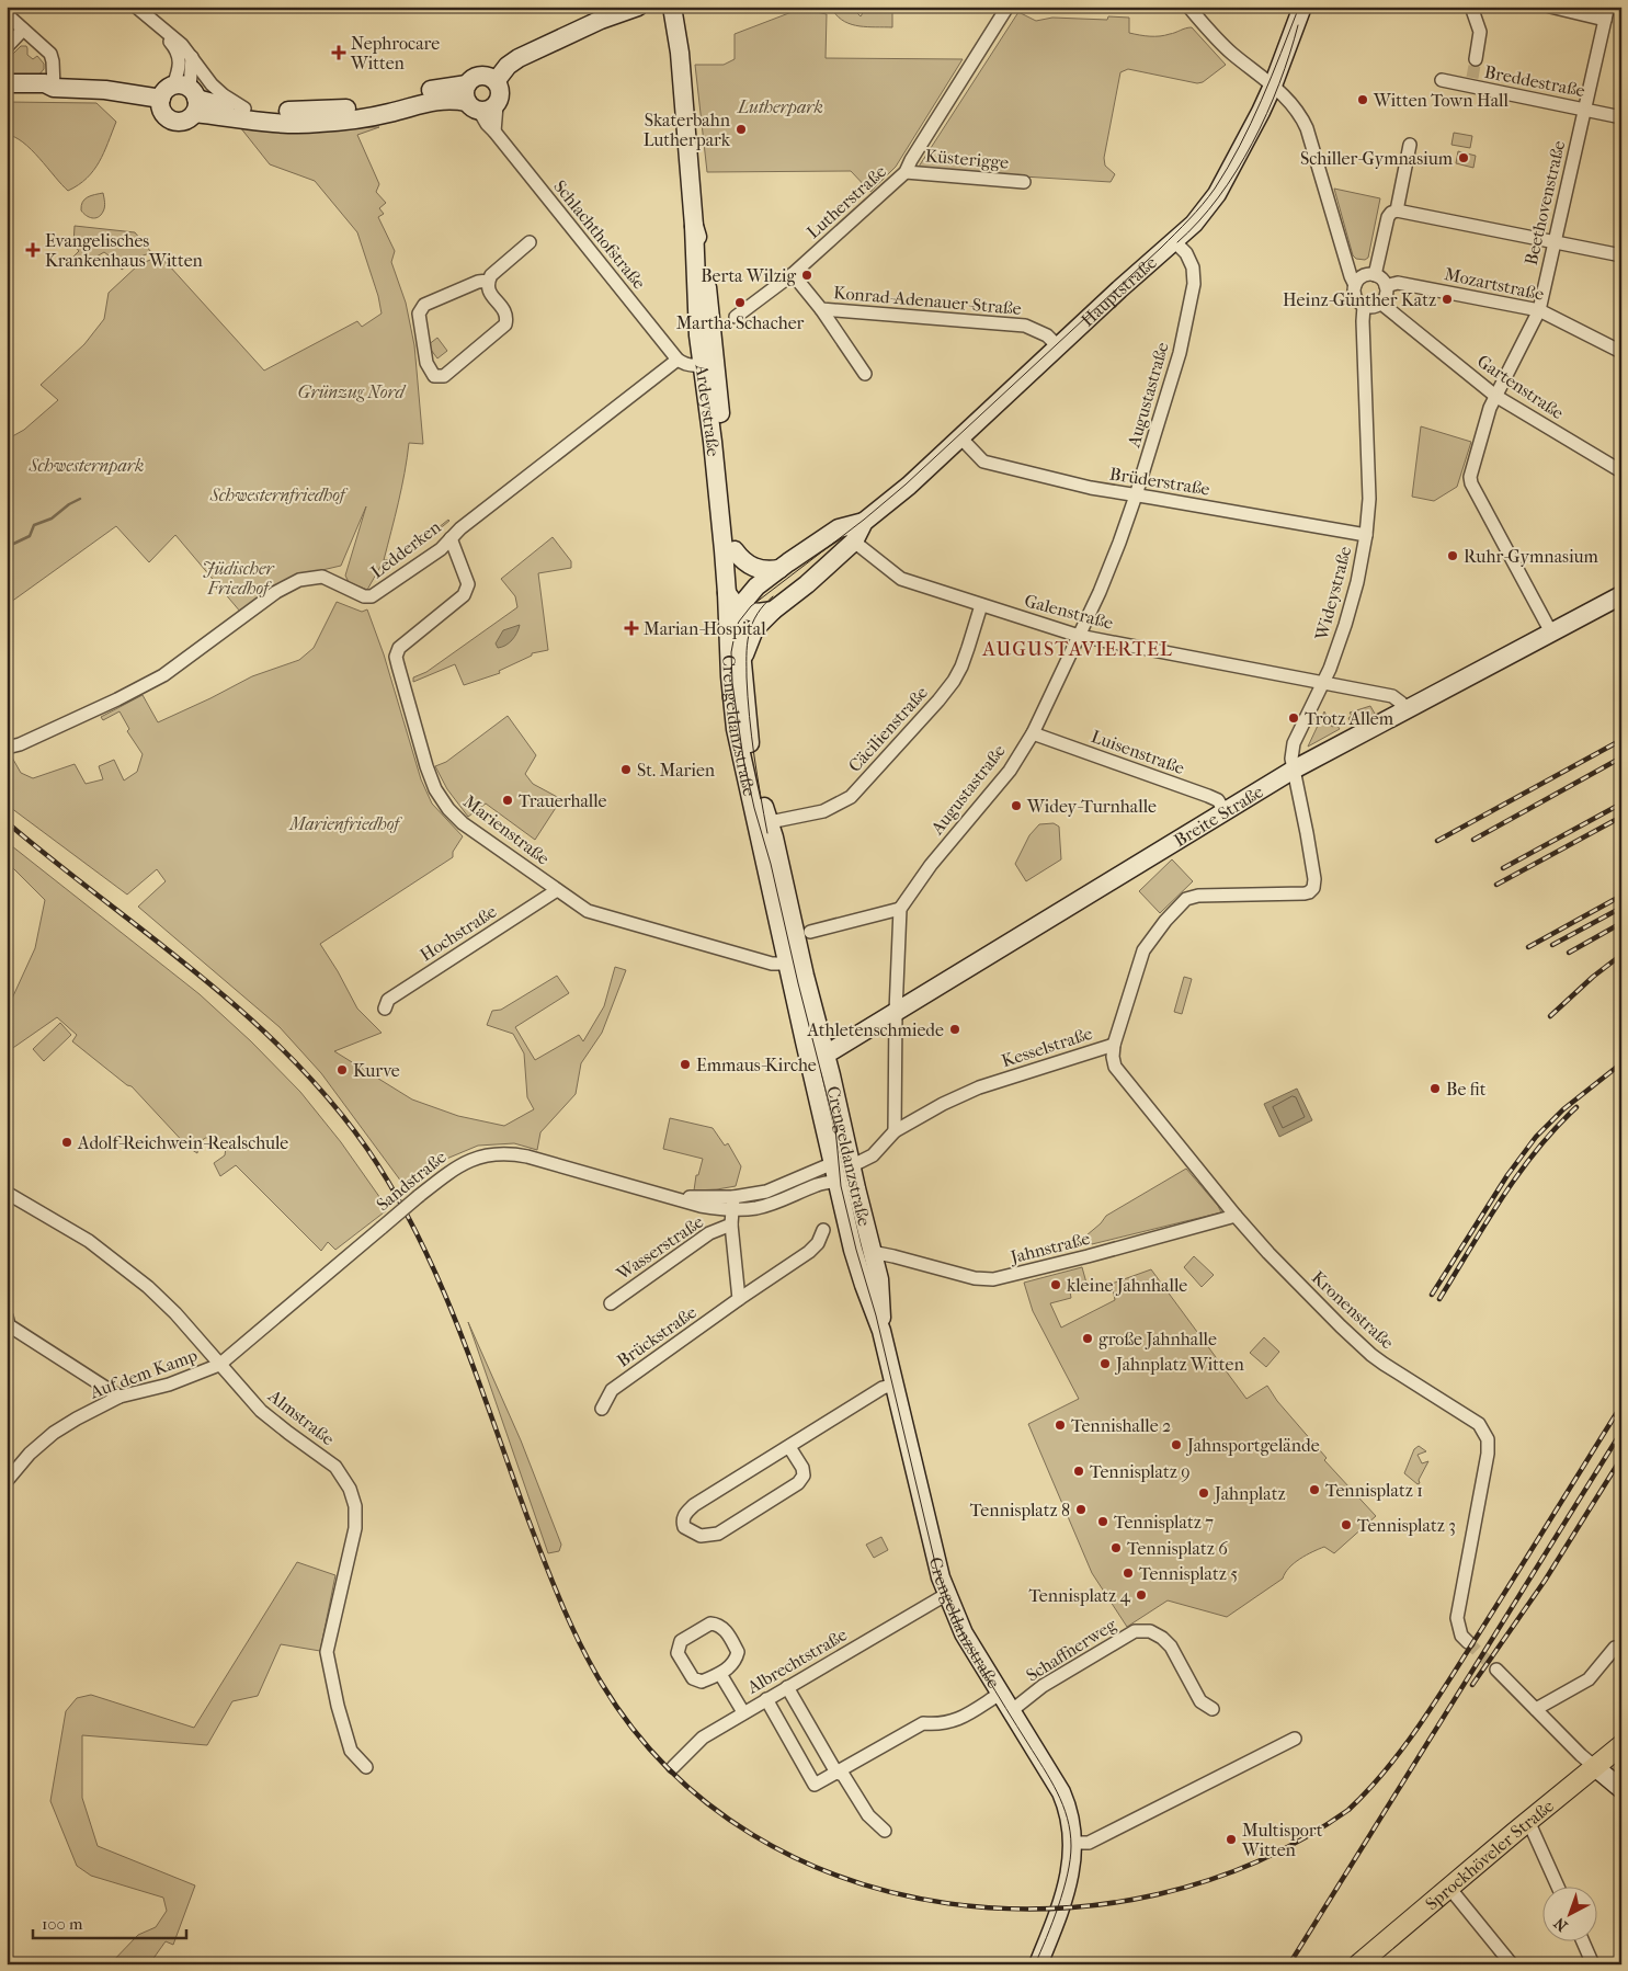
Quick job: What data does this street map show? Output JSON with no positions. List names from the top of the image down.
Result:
{
  "streets": {
    "main road": [
      "Hauptstraße",
      "Ardeystraße",
      "Crengeldanzstraße",
      "Breite Straße",
      "Sprockhöveler Straße"
    ],
    "street": [
      "Breddestraße",
      "Küsterigge",
      "Lutherstraße",
      "Beethovenstraße",
      "Schlachthofstraße",
      "Mozartstraße",
      "Konrad-Adenauer-Straße",
      "Gartenstraße",
      "Augustastraße",
      "Brüderstraße",
      "Ledderken",
      "Wideystraße",
      "Galenstraße",
      "Cäcilienstraße",
      "Luisenstraße",
      "Marienstraße",
      "Hochstraße",
      "Kesselstraße",
      "Sandstraße",
      "Wasserstraße",
      "Jahnstraße",
      "Kronenstraße",
      "Brückstraße",
      "Auf dem Kamp",
      "Almstraße",
      "Schaffnerweg",
      "Albrechtstraße"
    ]
  },
  "crossings": [
    ["Breddestraße", "Beethovenstraße"],
    ["Küsterigge", "Lutherstraße"],
    ["Lutherstraße", "Konrad-Adenauer-Straße"],
    ["Beethovenstraße", "Mozartstraße"],
    ["Beethovenstraße", "Gartenstraße"],
    ["Beethovenstraße", "Breite Straße"],
    ["Schlachthofstraße", "Ledderken"],
    ["Mozartstraße", "Gartenstraße"],
    ["Mozartstraße", "Wideystraße"],
    ["Hauptstraße", "Konrad-Adenauer-Straße"],
    ["Hauptstraße", "Augustastraße"],
    ["Hauptstraße", "Ardeystraße"],
    ["Hauptstraße", "Brüderstraße"],
    ["Hauptstraße", "Galenstraße"],
    ["Hauptstraße", "Crengeldanzstraße"],
    ["Gartenstraße", "Wideystraße"],
    ["Augustastraße", "Brüderstraße"],
    ["Augustastraße", "Galenstraße"],
    ["Augustastraße", "Luisenstraße"],
    ["Ardeystraße", "Crengeldanzstraße"],
    ["Brüderstraße", "Wideystraße"],
    ["Ledderken", "Marienstraße"],
    ["Wideystraße", "Galenstraße"],
    ["Wideystraße", "Breite Straße"],
    ["Wideystraße", "Kesselstraße"],
    ["Galenstraße", "Cäcilienstraße"],
    ["Galenstraße", "Breite Straße"],
    ["Crengeldanzstraße", "Cäcilienstraße"],
    ["Crengeldanzstraße", "Breite Straße"],
    ["Crengeldanzstraße", "Marienstraße"],
    ["Crengeldanzstraße", "Sandstraße"],
    ["Crengeldanzstraße", "Jahnstraße"],
    ["Crengeldanzstraße", "Schaffnerweg"],
    ["Crengeldanzstraße", "Albrechtstraße"],
    ["Luisenstraße", "Breite Straße"],
    ["Marienstraße", "Hochstraße"],
    ["Kesselstraße", "Kronenstraße"],
    ["Sandstraße", "Auf dem Kamp"],
    ["Sandstraße", "Almstraße"],
    ["Jahnstraße", "Kronenstraße"],
    ["Auf dem Kamp", "Almstraße"]
  ],
  "districts": ["AUGUSTAVIERTEL"],
  "parks": [
    "Lutherpark",
    "Grünzug Nord",
    "Schwesternpark",
    "Schwesternfriedhof",
    "Jüdischer Friedhof",
    "Marienfriedhof"
  ],
  "places": {
    "health": ["Nephrocare Witten", "Evangelisches Krankenhaus Witten", "Marian-Hospital"],
    "other": [
      "Witten Town Hall",
      "Skaterbahn Lutherpark",
      "Schiller-Gymnasium",
      "Berta Wilzig",
      "Heinz-Günther Katz",
      "Martha Schacher",
      "Ruhr-Gymnasium",
      "Trotz Allem",
      "St. Marien",
      "Trauerhalle",
      "Widey-Turnhalle",
      "Athletenschmiede",
      "Emmaus-Kirche",
      "Kurve",
      "Be fit",
      "Adolf-Reichwein-Realschule",
      "kleine Jahnhalle",
      "große Jahnhalle",
      "Jahnplatz Witten",
      "Tennishalle 2",
      "Jahnsportgelände",
      "Tennisplatz 9",
      "Tennisplatz 1",
      "Jahnplatz",
      "Tennisplatz 8",
      "Tennisplatz 7",
      "Tennisplatz 3",
      "Tennisplatz 6",
      "Tennisplatz 5",
      "Tennisplatz 4",
      "Multisport Witten"
    ]
  },
  "scale_bar": "100 m",
  "north": "bottom left"
}
